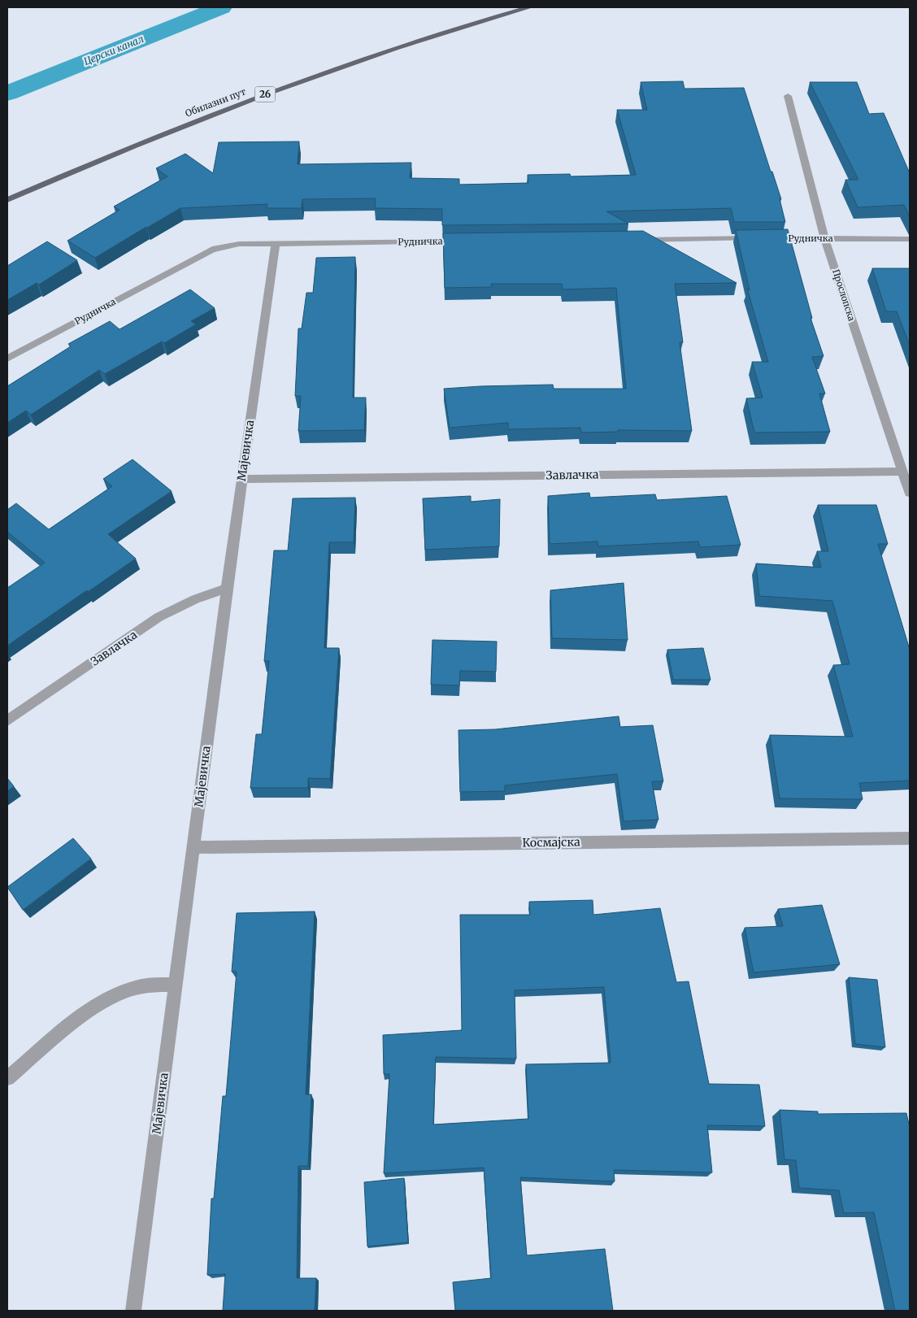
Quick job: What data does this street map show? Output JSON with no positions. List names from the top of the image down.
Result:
{
  "streets": {
    "main road": ["26", "Обилазни пут"],
    "street": [
      "Рудничка",
      "Прослопска",
      "Мајевичка",
      "Завлачка",
      "Космајска"
    ]
  },
  "crossings": [
    ["Рудничка", "Прослопска"],
    ["Рудничка", "Мајевичка"],
    ["Прослопска", "Завлачка"],
    ["Мајевичка", "Завлачка"],
    ["Мајевичка", "Космајска"]
  ],
  "water": ["Церски канал"]
}
